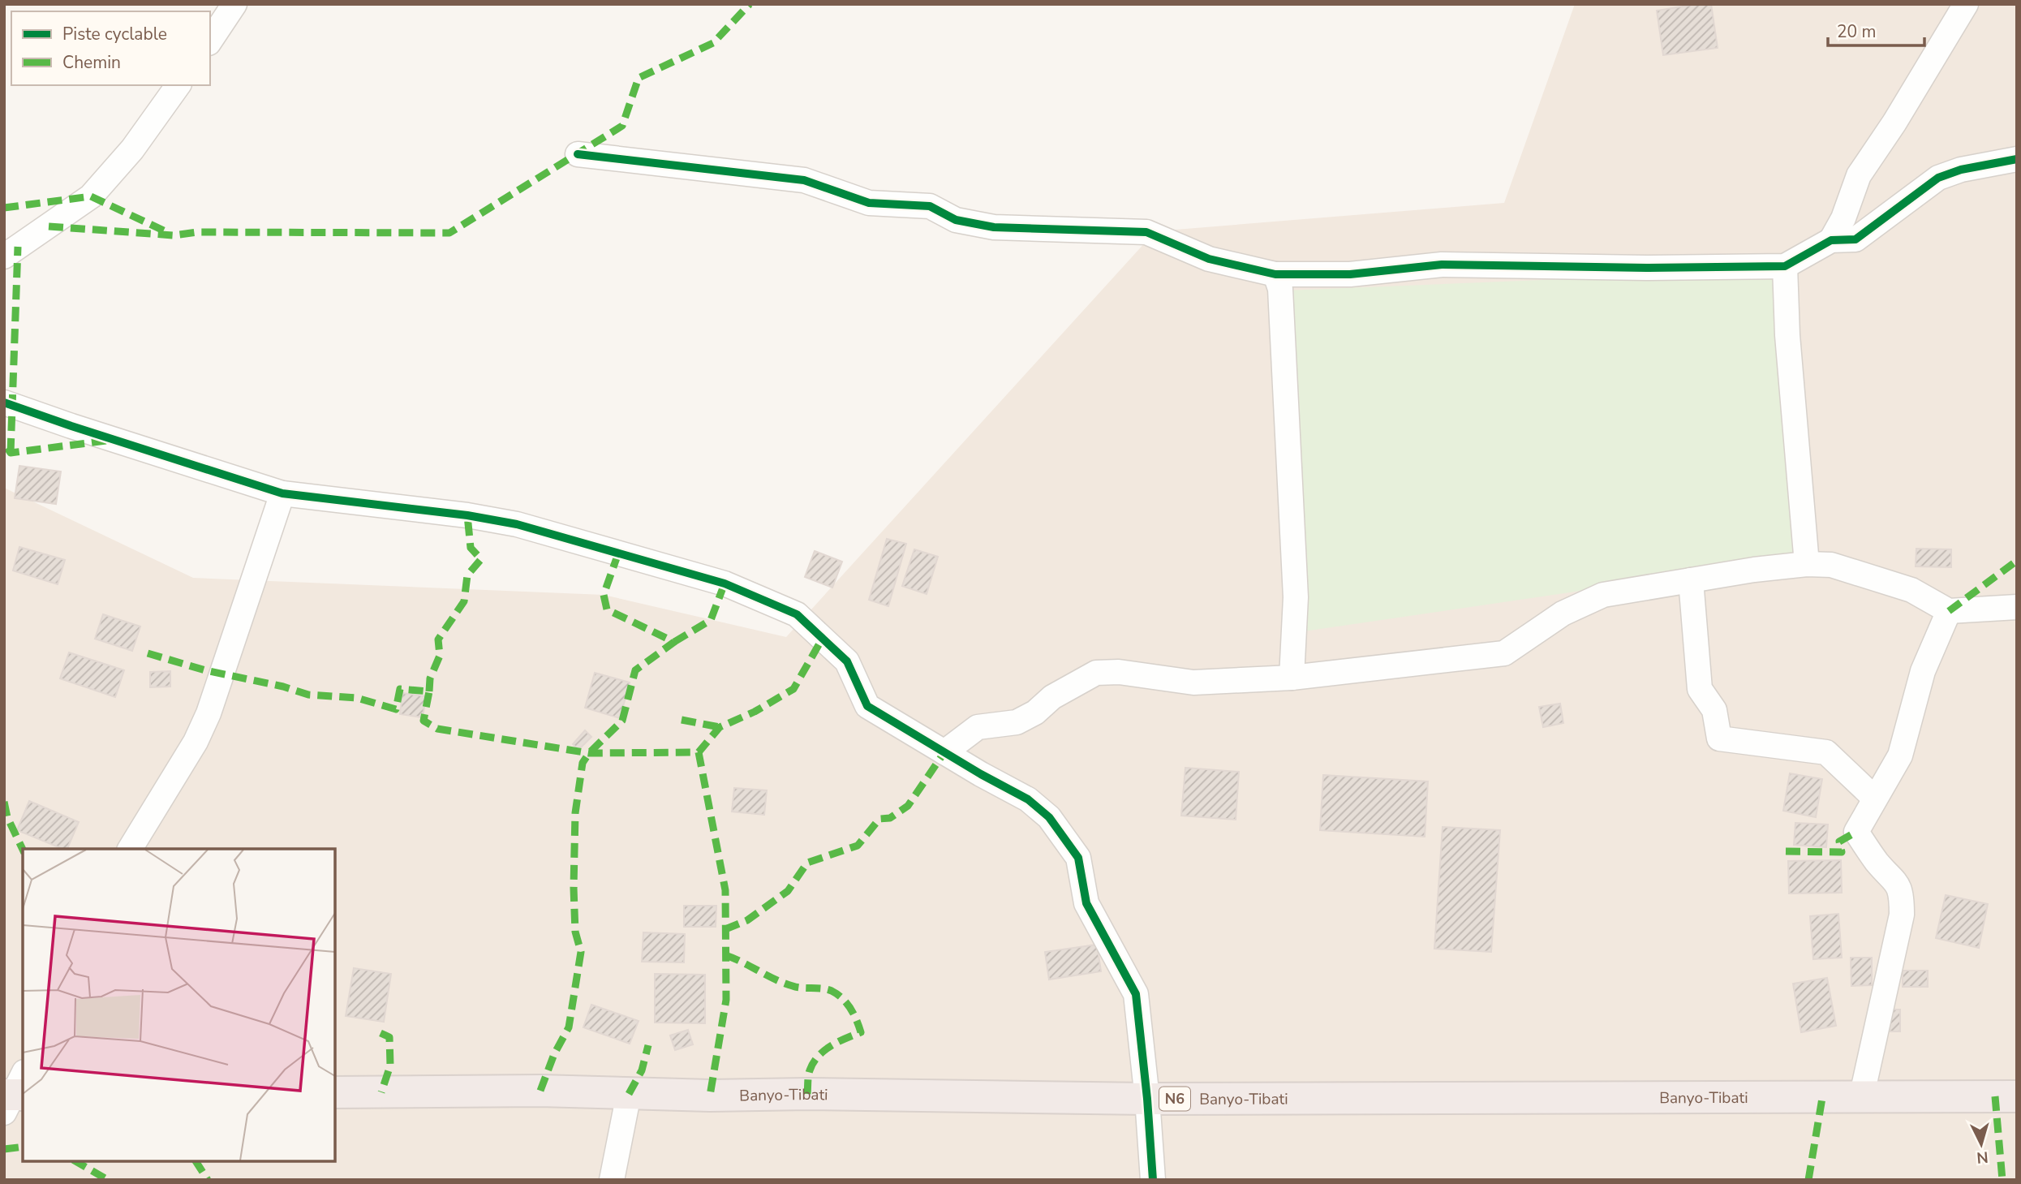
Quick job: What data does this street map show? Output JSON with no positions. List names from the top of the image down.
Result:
{
  "streets": {
    "highway": ["Banyo-Tibati", "N6"]
  },
  "legend": ["Piste cyclable", "Chemin"],
  "scale_bar": "20 m",
  "north": "bottom"
}
